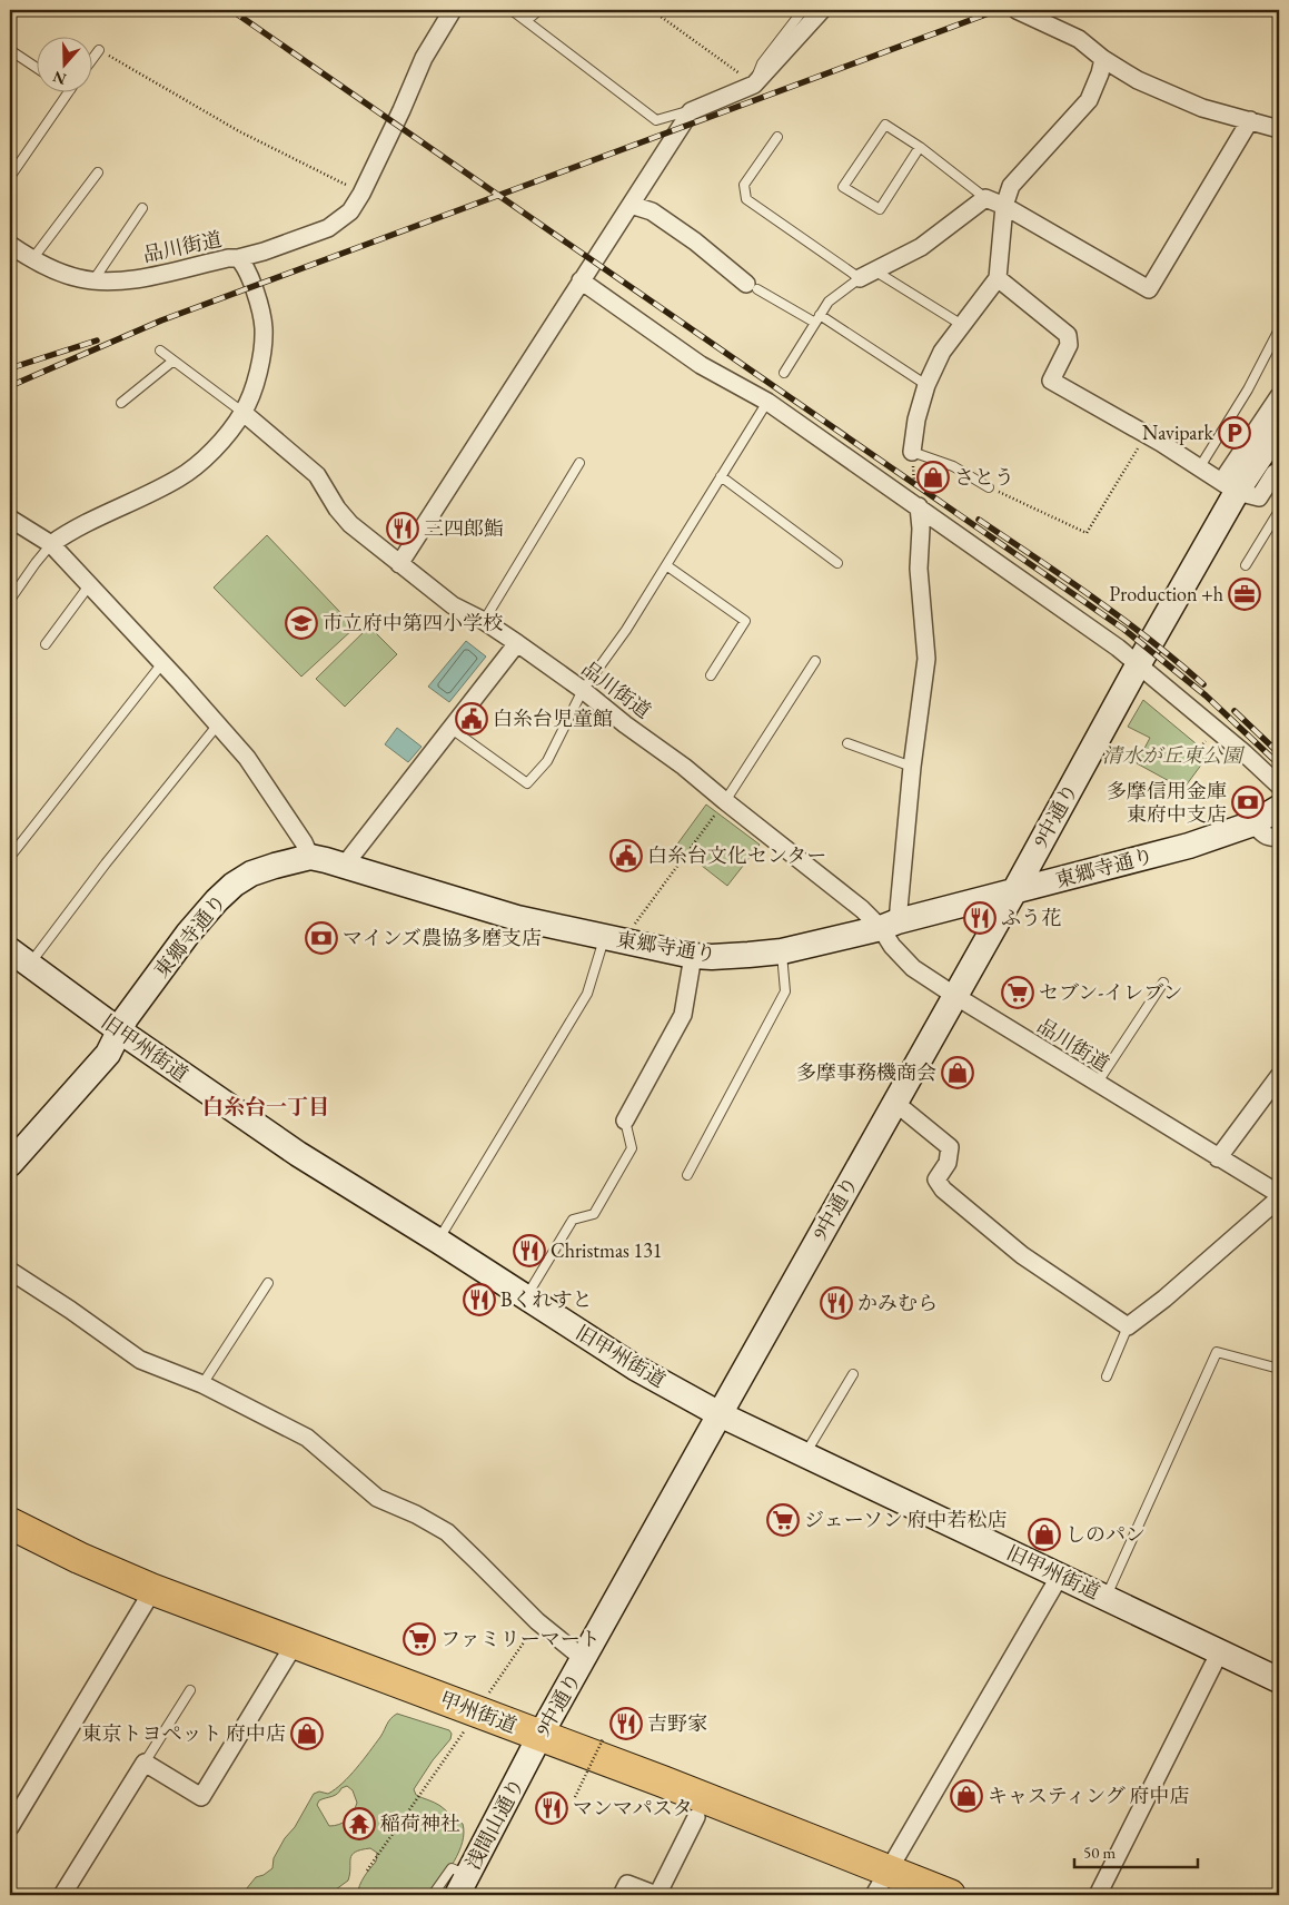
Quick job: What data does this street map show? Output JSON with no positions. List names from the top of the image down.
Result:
{
  "streets": {
    "highway": ["甲州街道"],
    "street": [
      "品川街道",
      "9中通り",
      "東郷寺通り",
      "旧甲州街道",
      "浅間山通り"
    ]
  },
  "crossings": [
    ["品川街道", "9中通り"],
    ["品川街道", "東郷寺通り"],
    ["9中通り", "東郷寺通り"],
    ["9中通り", "旧甲州街道"],
    ["9中通り", "甲州街道"],
    ["9中通り", "浅間山通り"],
    ["東郷寺通り", "旧甲州街道"],
    ["甲州街道", "浅間山通り"]
  ],
  "districts": ["白糸台一丁目"],
  "parks": ["清水が丘東公園"],
  "places": {
    "parking": ["Navipark"],
    "shop": [
      "さとう",
      "多摩事務機商会",
      "しのパン",
      "東京トヨペット 府中店",
      "キャスティング 府中店"
    ],
    "restaurant": [
      "三四郎鮨",
      "ふう花",
      "Christmas 131",
      "Bくれすと",
      "かみむら",
      "吉野家",
      "マンマパスタ"
    ],
    "office": ["Production +h"],
    "school or university": ["市立府中第四小学校"],
    "public building": ["白糸台児童館", "白糸台文化センター"],
    "bank": ["多摩信用金庫 東府中支店", "マインズ農協多磨支店"],
    "supermarket": ["セブン-イレブン", "ジェーソン 府中若松店", "ファミリーマート"],
    "temple": ["稲荷神社"]
  },
  "scale_bar": "50 m",
  "north": "bottom"
}
